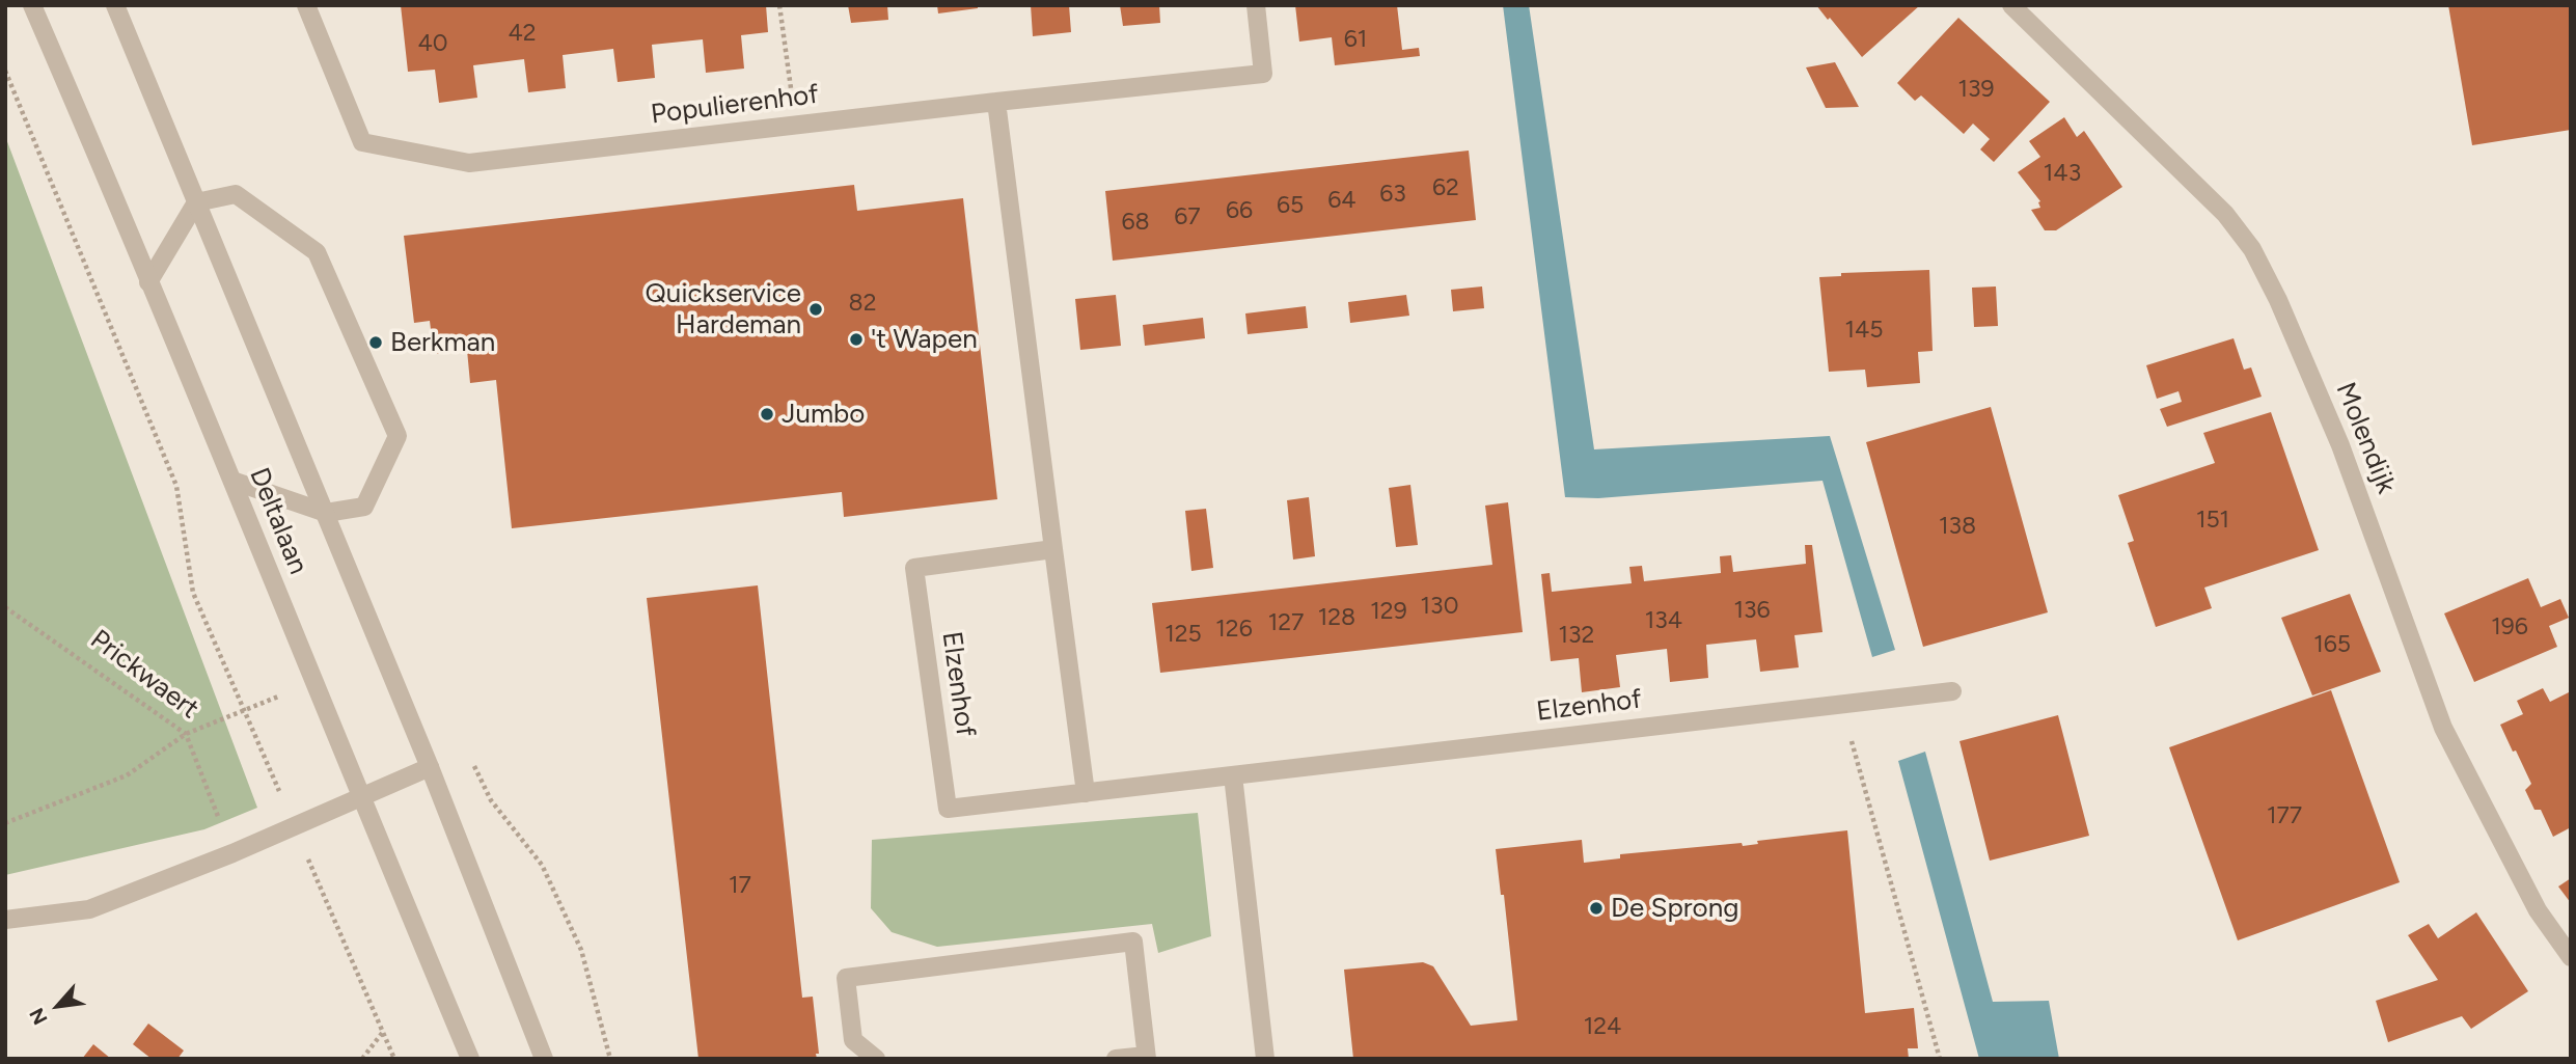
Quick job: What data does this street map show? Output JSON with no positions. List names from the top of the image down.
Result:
{
  "streets": {
    "street": [
      "Populierenhof",
      "Molendijk",
      "Deltalaan",
      "Elzenhof"
    ],
    "path": ["Prickwaert"]
  },
  "places": [
    "Quickservice Hardeman",
    "'t Wapen",
    "Berkman",
    "Jumbo",
    "De Sprong"
  ],
  "house_numbers": [
    "42",
    "61",
    "40",
    "139",
    "143",
    "62",
    "63",
    "64",
    "65",
    "66",
    "67",
    "68",
    "82",
    "145",
    "151",
    "138",
    "130",
    "136",
    "129",
    "128",
    "134",
    "127",
    "196",
    "126",
    "125",
    "132",
    "165",
    "177",
    "17",
    "124"
  ],
  "north": "bottom left"
}
